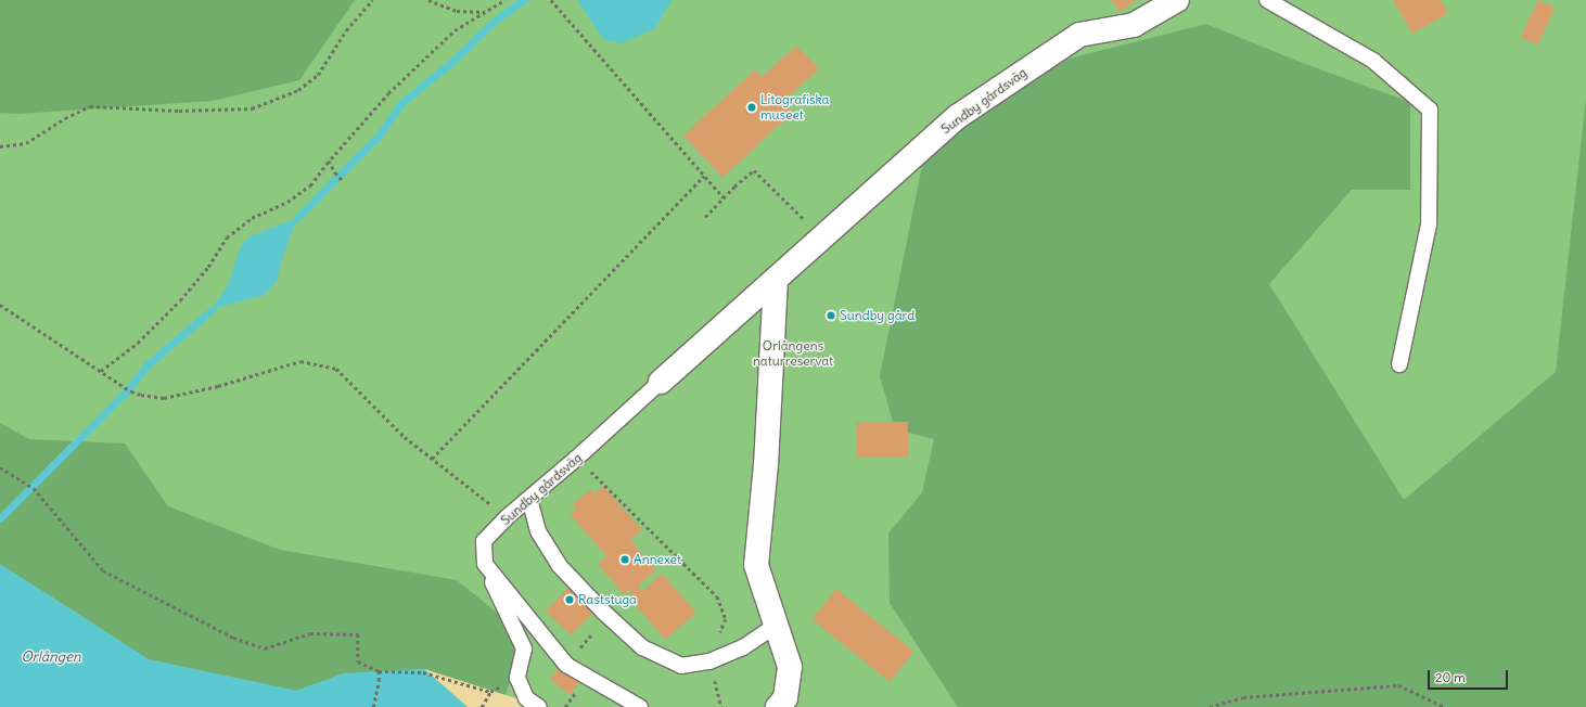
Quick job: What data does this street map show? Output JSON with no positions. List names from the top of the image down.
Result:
{
  "streets": {
    "street": ["Sundby gårdsväg"]
  },
  "water": ["Orlången"],
  "parks": ["Orlångens naturreservat"],
  "places": [
    "Litografiska museet",
    "Sundby gård",
    "Annexet",
    "Raststuga"
  ],
  "scale_bar": "20 m"
}
